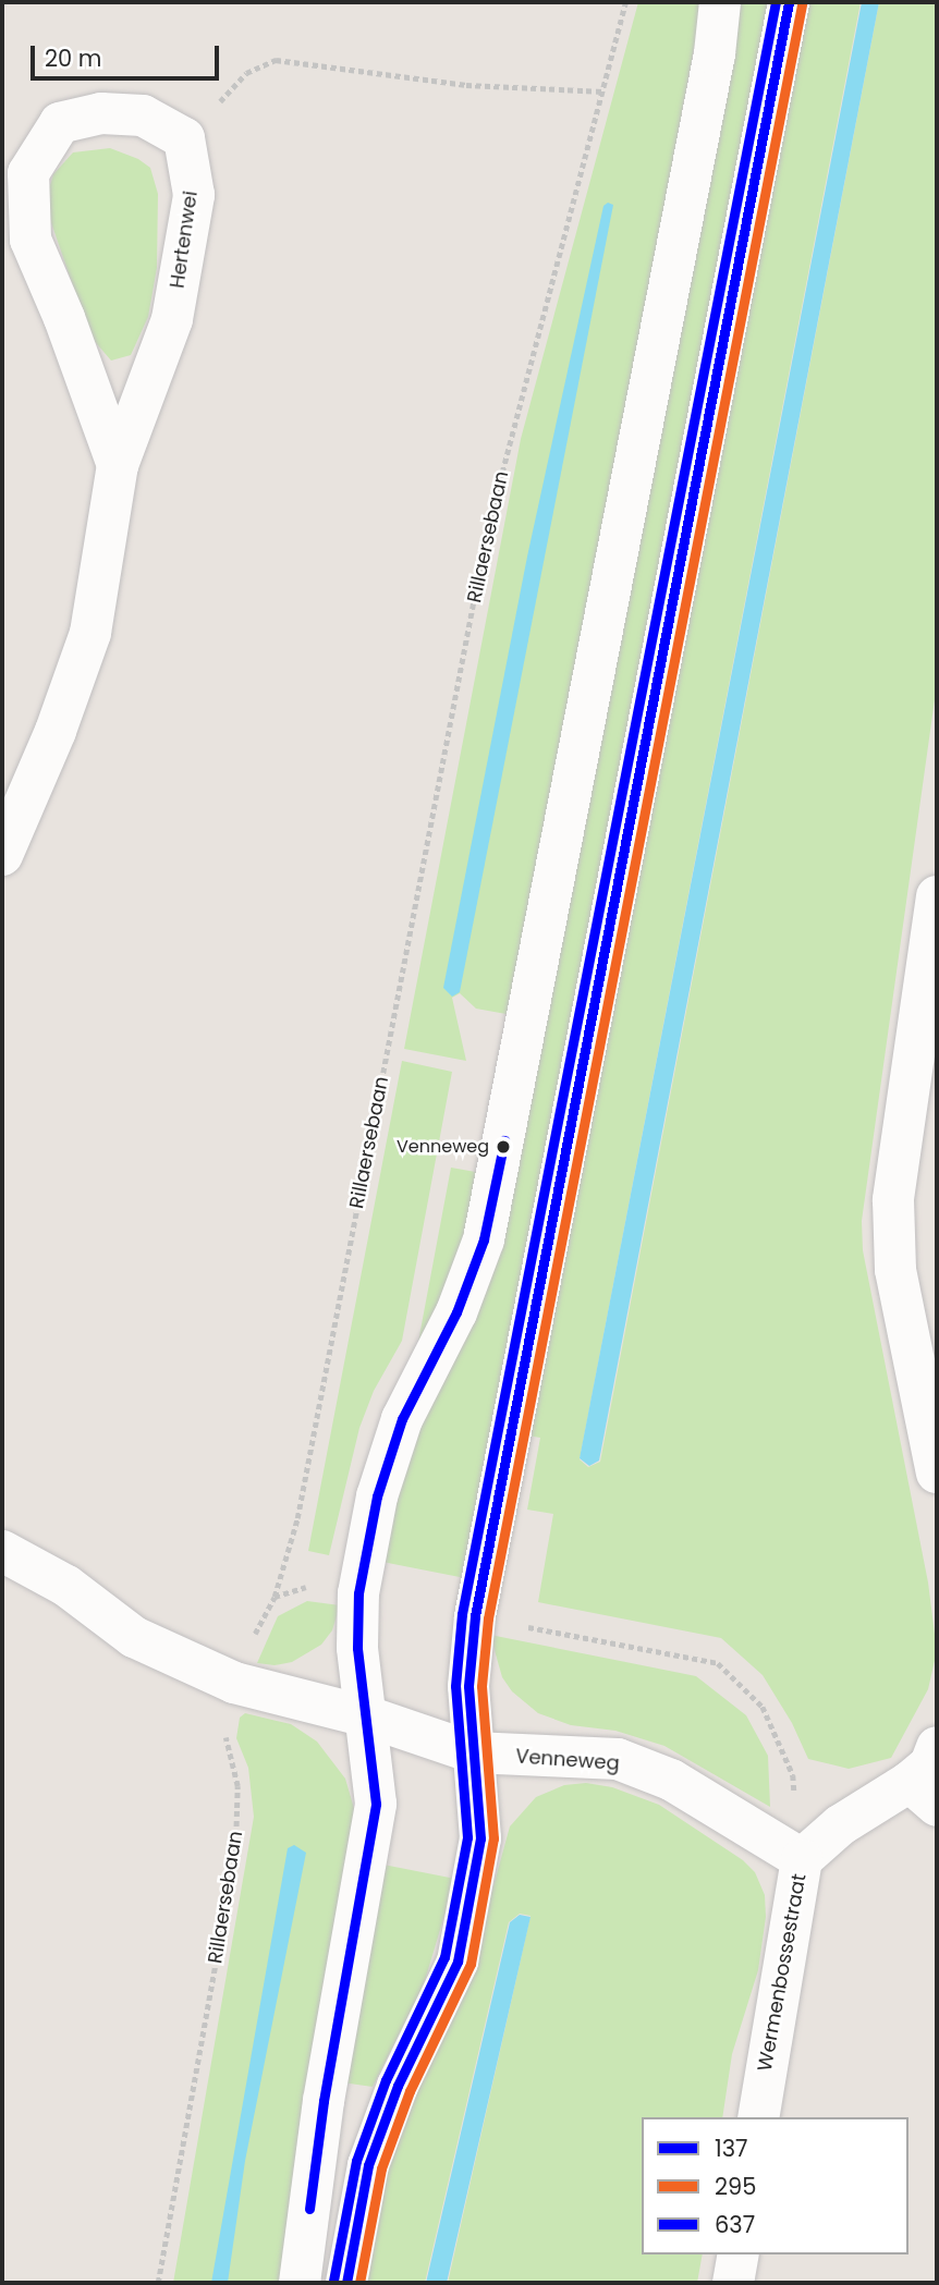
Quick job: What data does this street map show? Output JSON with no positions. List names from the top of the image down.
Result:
{
  "streets": {
    "street": ["Hertenwei", "Venneweg", "Wermenbossestraat"],
    "path": ["Rillaersebaan"]
  },
  "crossings": [
    ["Rillaersebaan", "Venneweg"],
    ["Venneweg", "Wermenbossestraat"]
  ],
  "places": ["Venneweg"],
  "lines": ["transit line 137", "transit line 637", "transit line 295"],
  "legend": ["137", "295", "637"],
  "scale_bar": "20 m"
}
